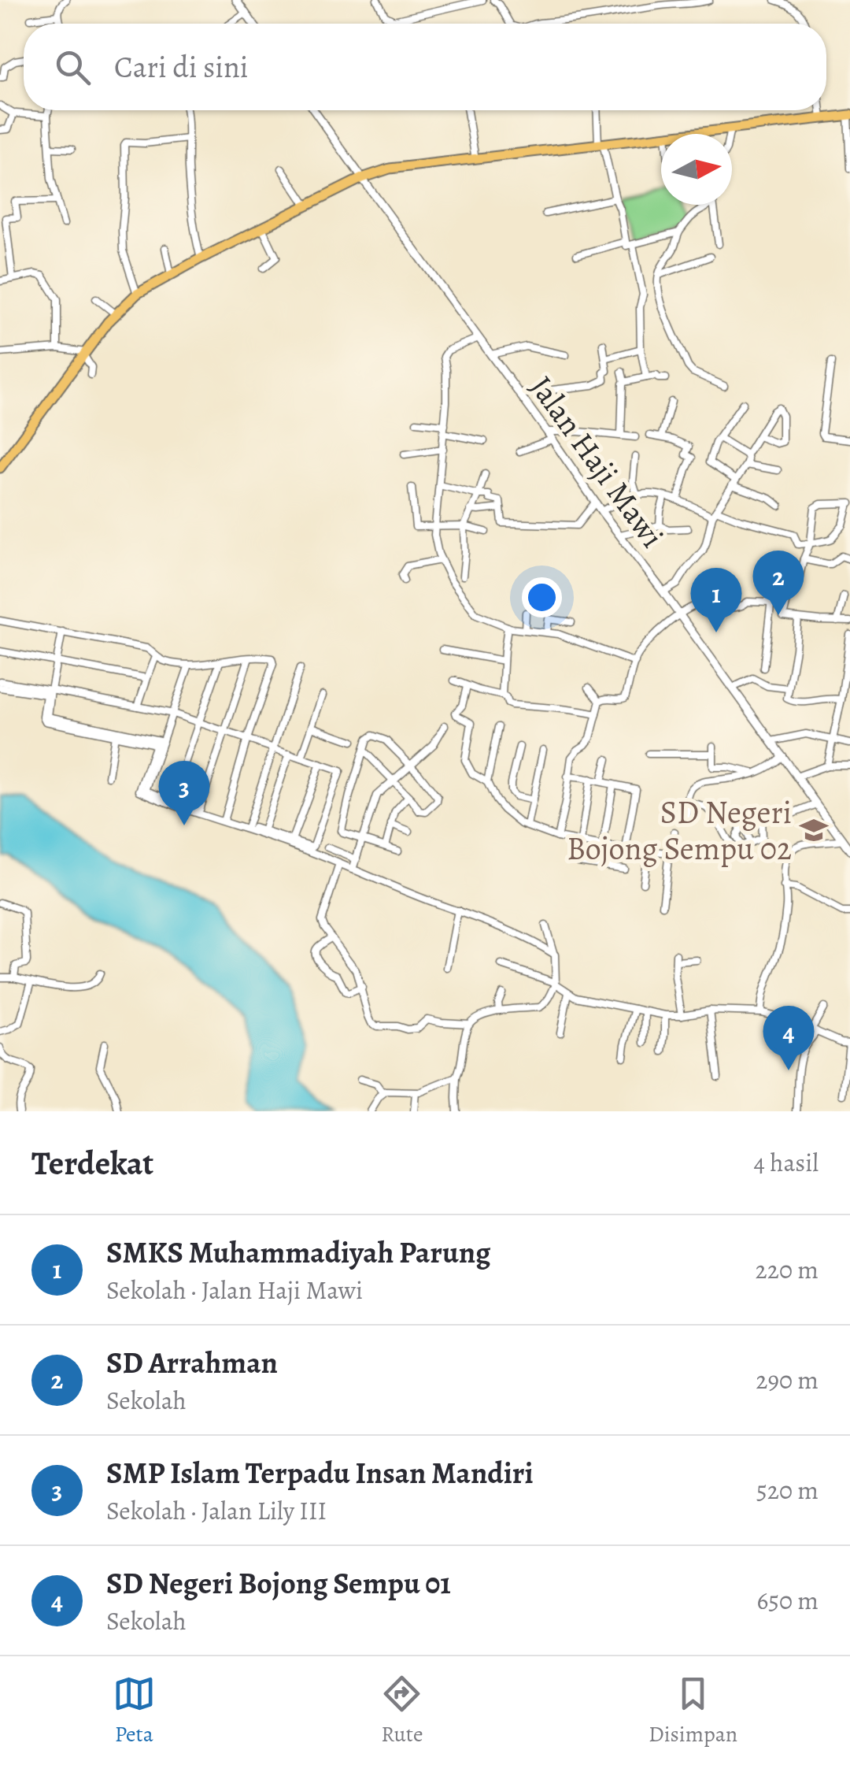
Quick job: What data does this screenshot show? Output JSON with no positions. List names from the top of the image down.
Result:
{
  "streets": {
    "street": ["Jalan Haji Mawi"]
  },
  "places": {
    "school or university": ["SD Negeri Bojong Sempu 02"]
  },
  "north": "right",
  "page": {
    "search": "Cari di sini",
    "pins": [
      "2",
      "1",
      "3",
      "4"
    ],
    "heading": ["Terdekat", "4 hasil"],
    "list": [
      {
        "mark": "1",
        "name": "SMKS Muhammadiyah Parung",
        "note": "Sekolah · Jalan Haji Mawi",
        "value": "220 m"
      },
      {
        "mark": "2",
        "name": "SD Arrahman",
        "note": "Sekolah",
        "value": "290 m"
      },
      {
        "mark": "3",
        "name": "SMP Islam Terpadu Insan Mandiri",
        "note": "Sekolah · Jalan Lily III",
        "value": "520 m"
      },
      {
        "mark": "4",
        "name": "SD Negeri Bojong Sempu 01",
        "note": "Sekolah",
        "value": "650 m"
      }
    ],
    "nav": ["Peta", "Rute", "Disimpan"]
  }
}
